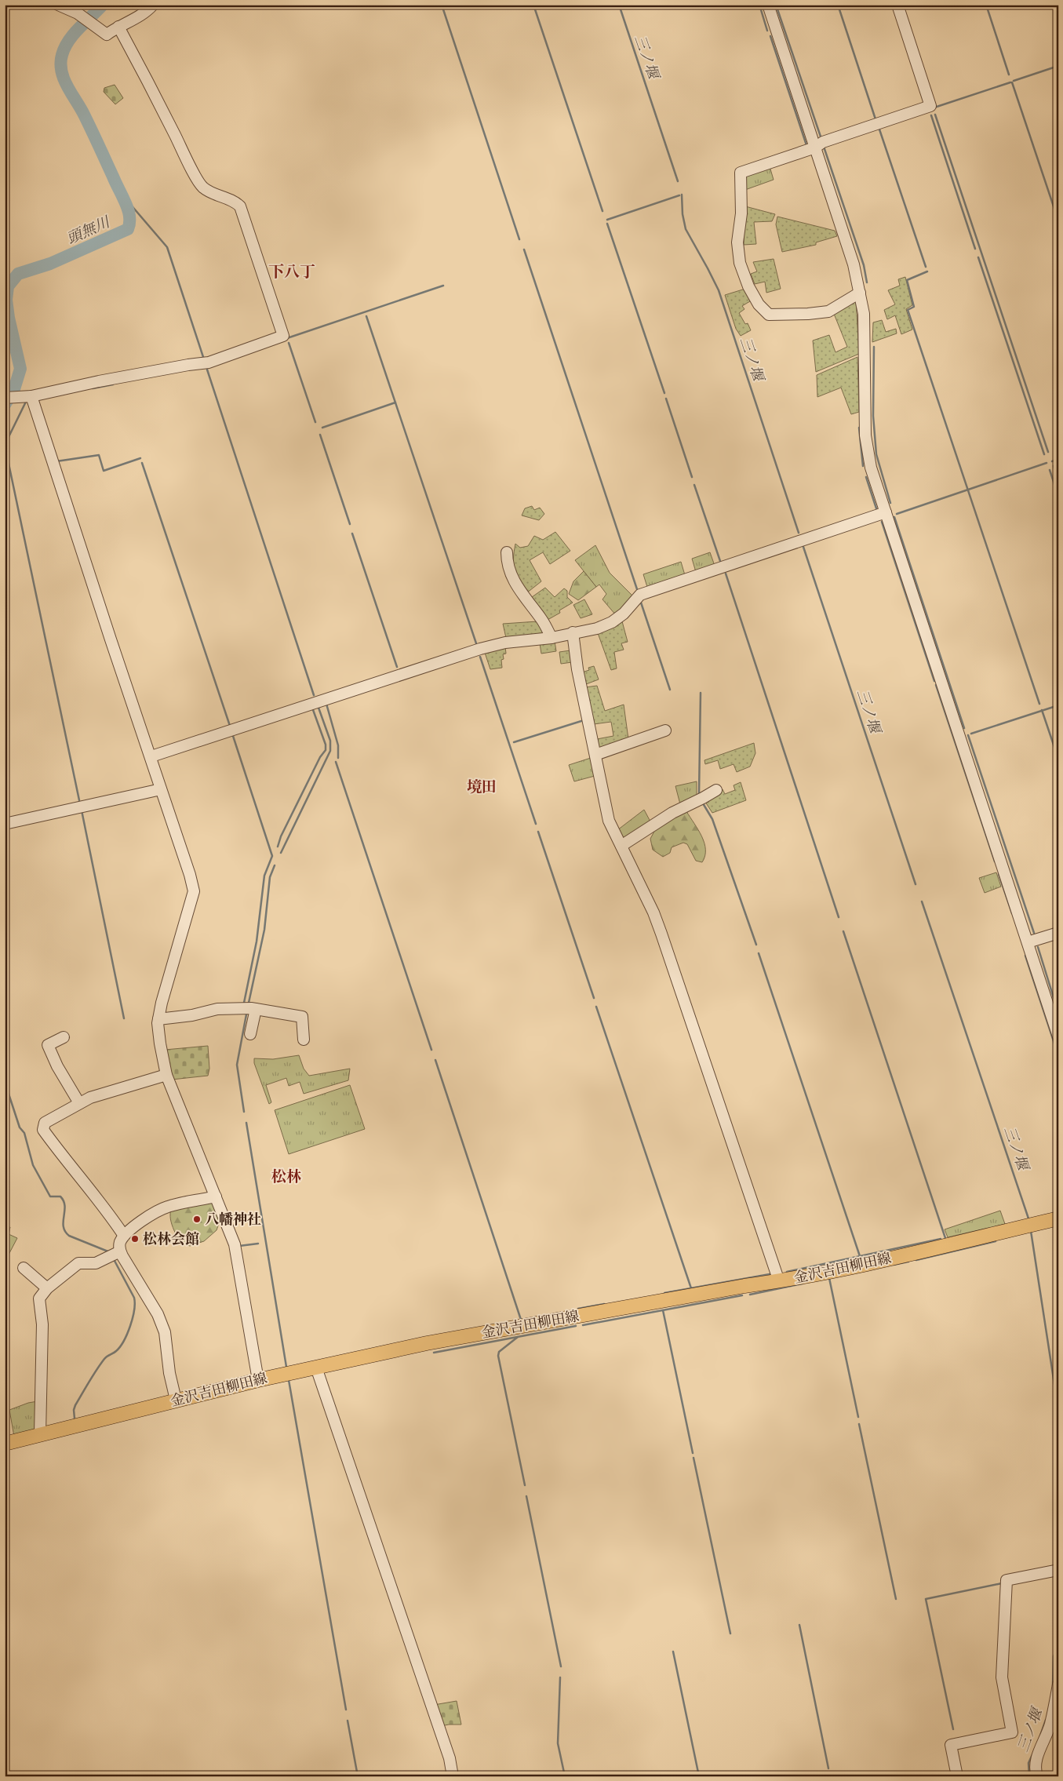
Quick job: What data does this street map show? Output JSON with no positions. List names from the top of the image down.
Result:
{
  "streets": {
    "main road": ["金沢吉田柳田線"]
  },
  "districts": ["下八丁", "境田", "松林"],
  "water": ["三ノ堰", "頭無川"],
  "places": ["八幡神社", "松林会館"]
}
